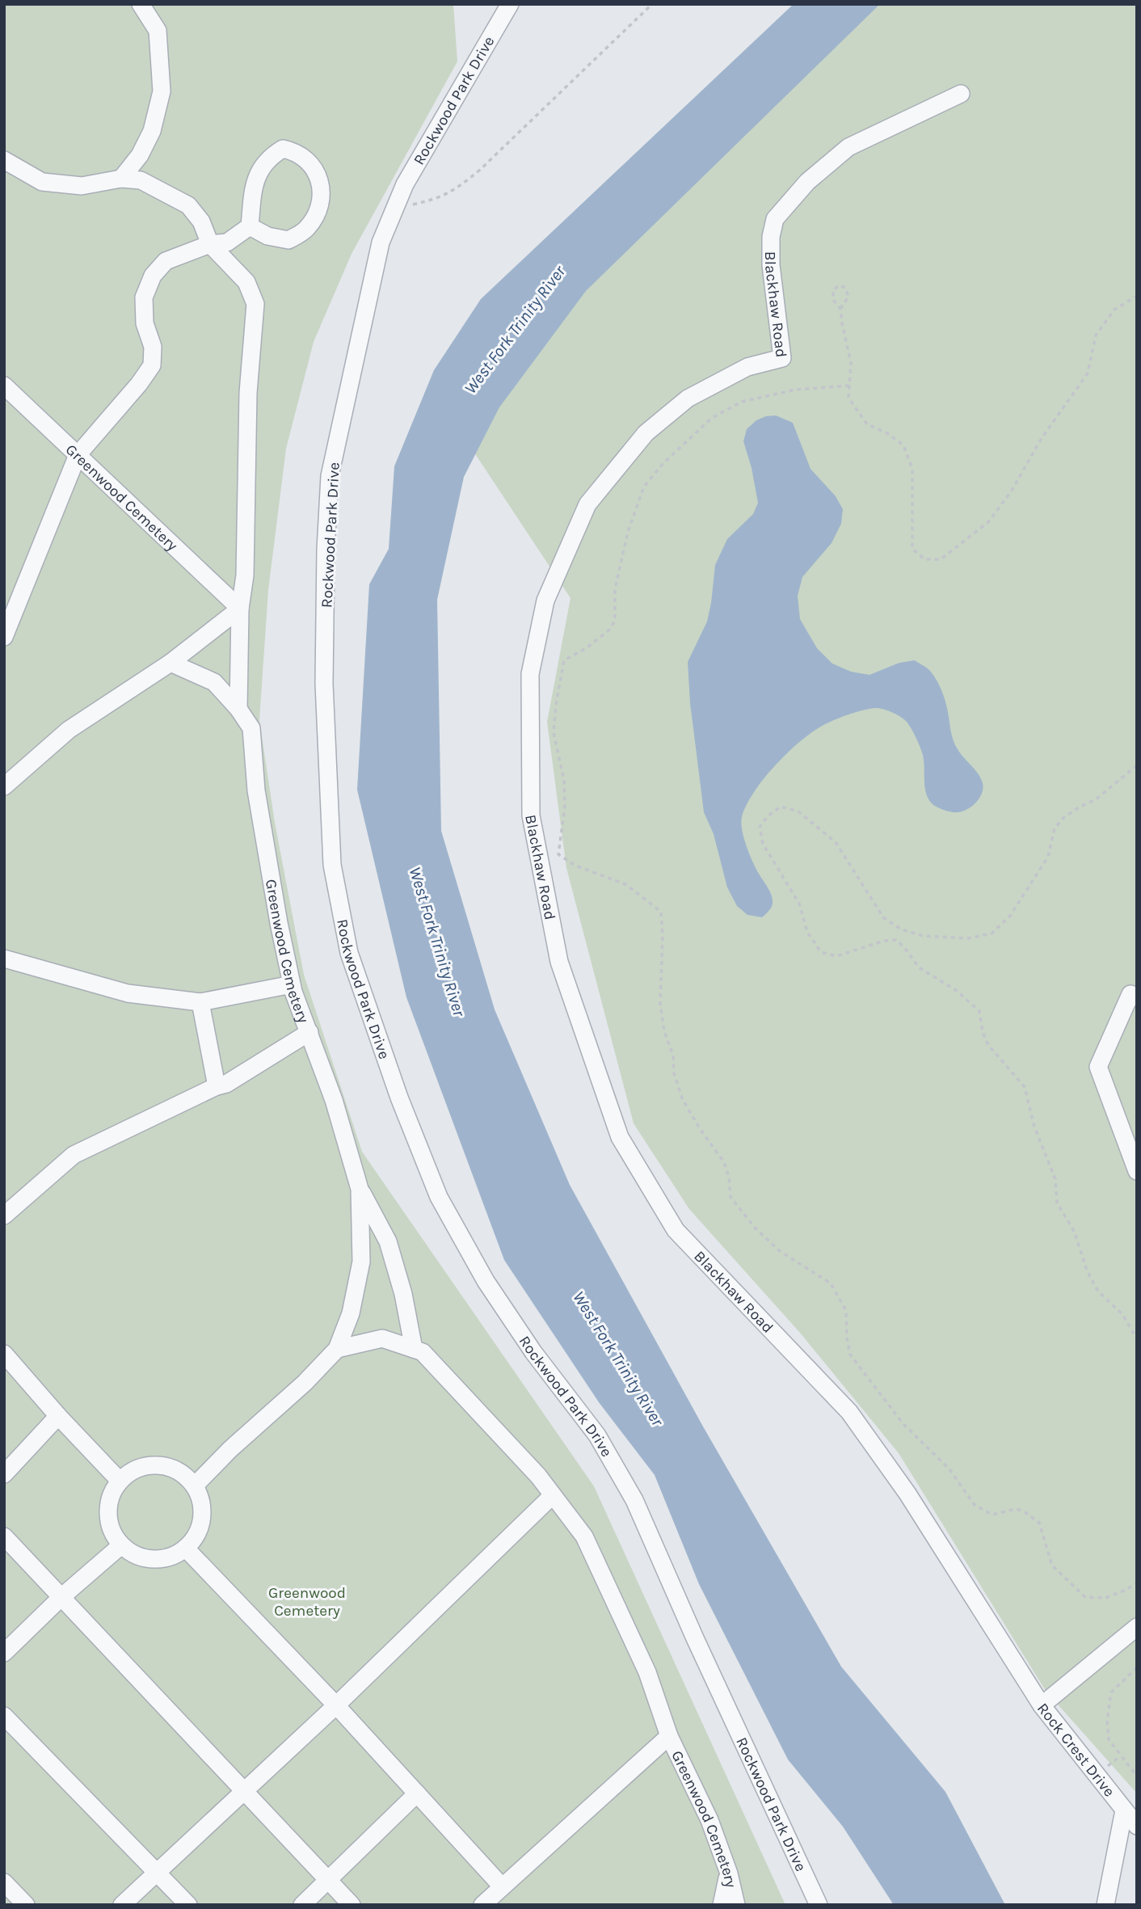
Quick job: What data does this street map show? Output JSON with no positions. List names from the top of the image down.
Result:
{
  "streets": {
    "street": [
      "Rockwood Park Drive",
      "Blackhaw Road",
      "Greenwood Cemetery",
      "Rock Crest Drive"
    ]
  },
  "crossings": [
    ["Blackhaw Road", "Rock Crest Drive"]
  ],
  "water": ["West Fork Trinity River"],
  "parks": ["Greenwood Cemetery"]
}
